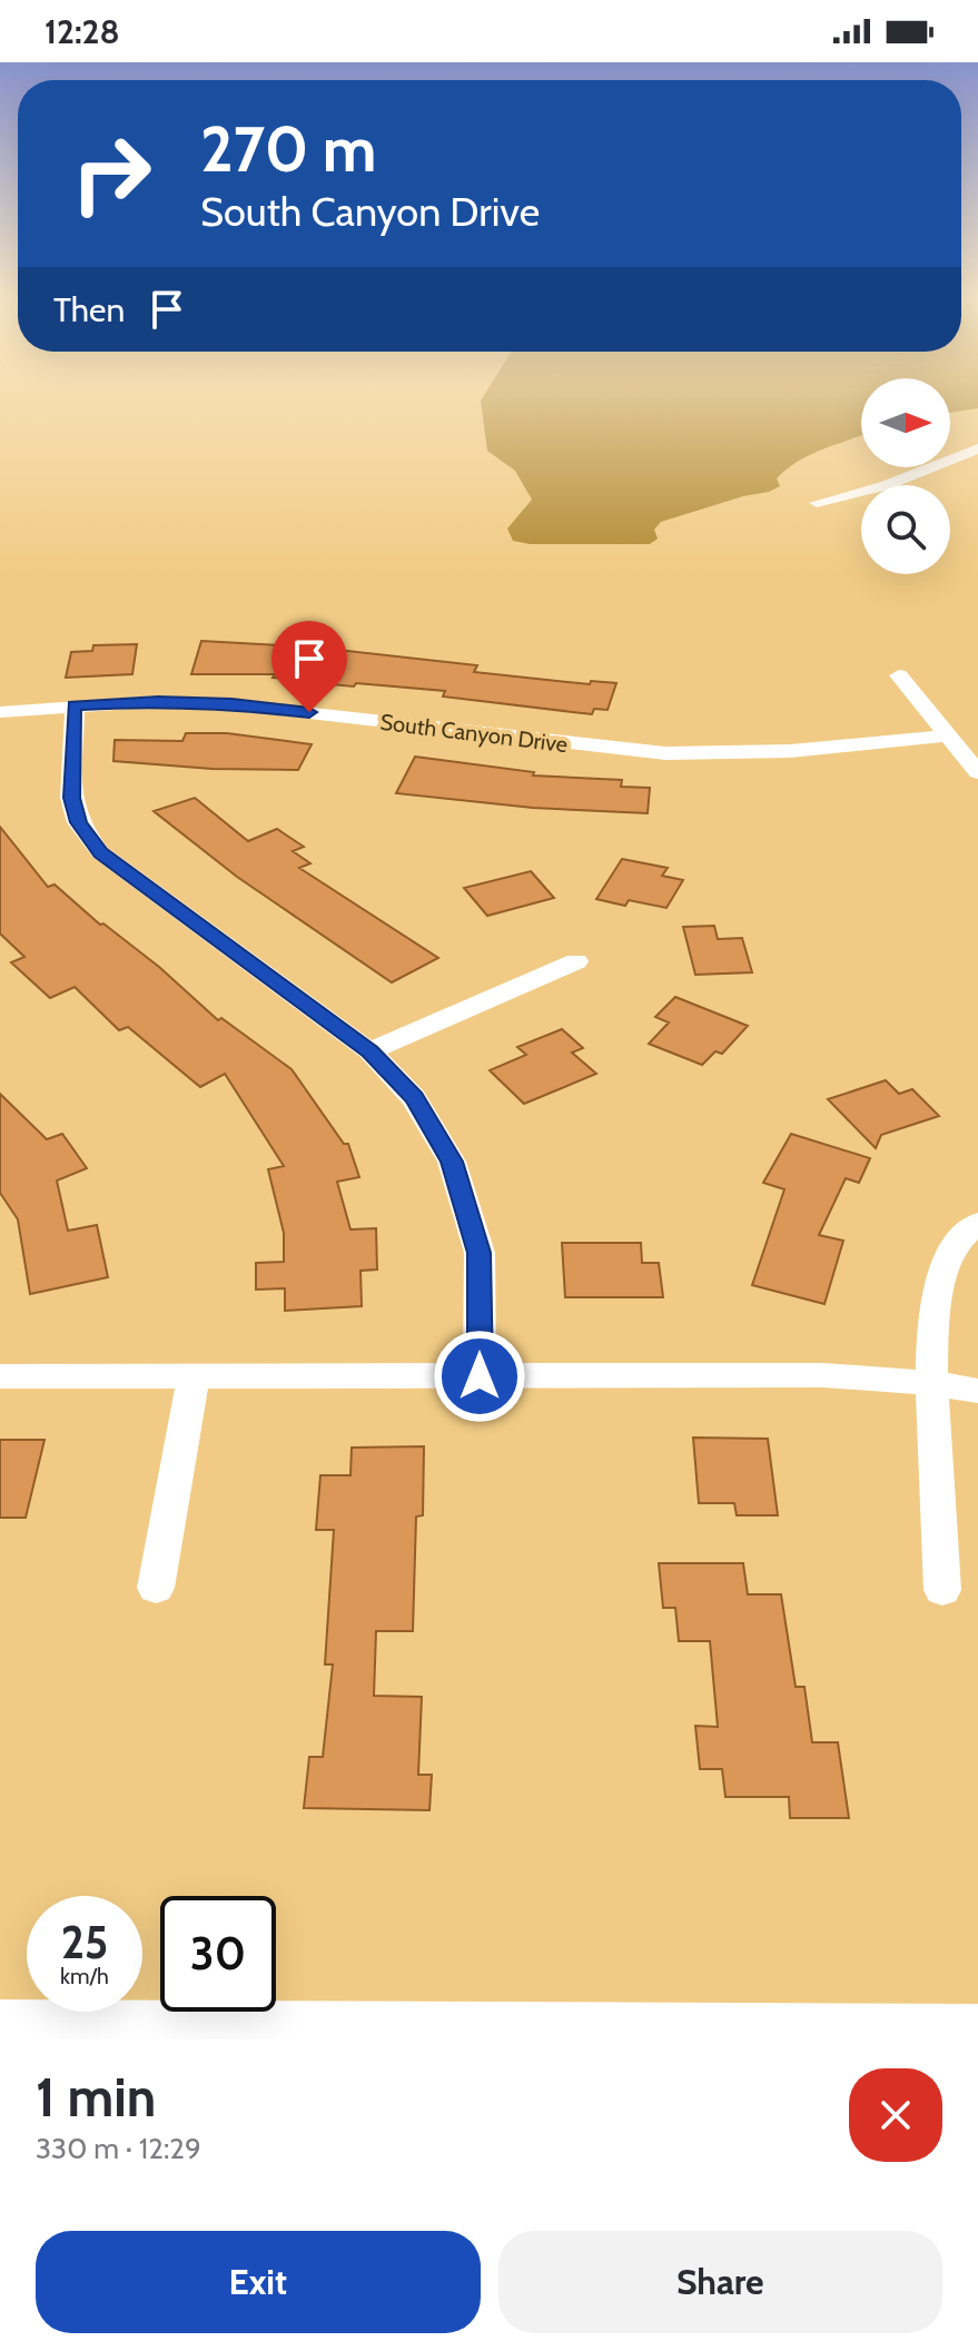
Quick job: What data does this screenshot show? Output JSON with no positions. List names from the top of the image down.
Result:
{
  "streets": {
    "street": ["South Canyon Drive"]
  },
  "north": "right",
  "page": {
    "status": "12:28",
    "turn": ["270 m", "South Canyon Drive"],
    "then": "Then",
    "speed": "25 km/h",
    "limit": "30",
    "heading": ["1 min", "330 m · 12:29"],
    "buttons": ["Exit", "Share"]
  }
}
